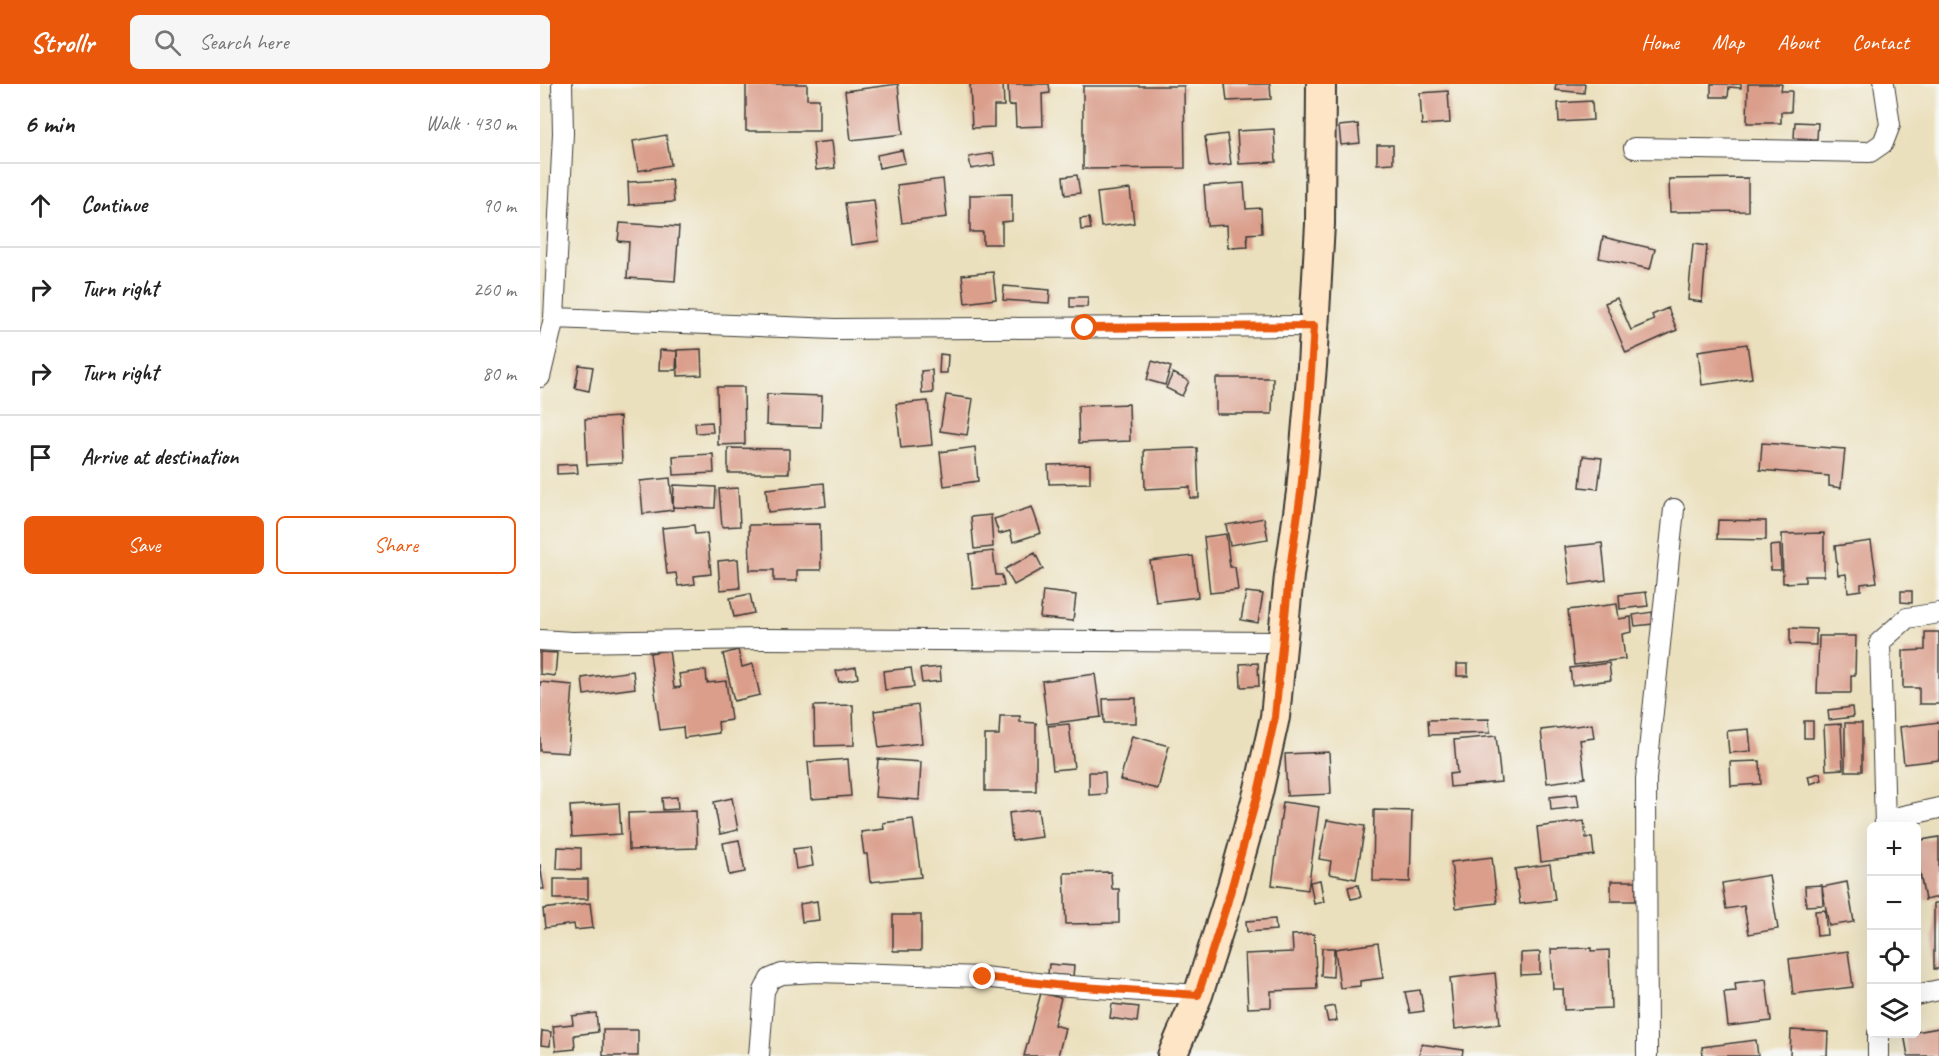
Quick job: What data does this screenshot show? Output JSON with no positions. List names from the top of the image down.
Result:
{
  "page": {
    "header": "Strollr",
    "search": "Search here",
    "nav": [
      "Home",
      "Map",
      "About",
      "Contact"
    ],
    "heading": ["6 min", "Walk · 430 m"],
    "list": [
      ["Continue", "90 m"],
      ["Turn right", "260 m"],
      ["Turn right", "80 m"],
      "Arrive at destination"
    ],
    "buttons": ["Save", "Share"],
    "map_buttons": ["+", "−"]
  }
}
